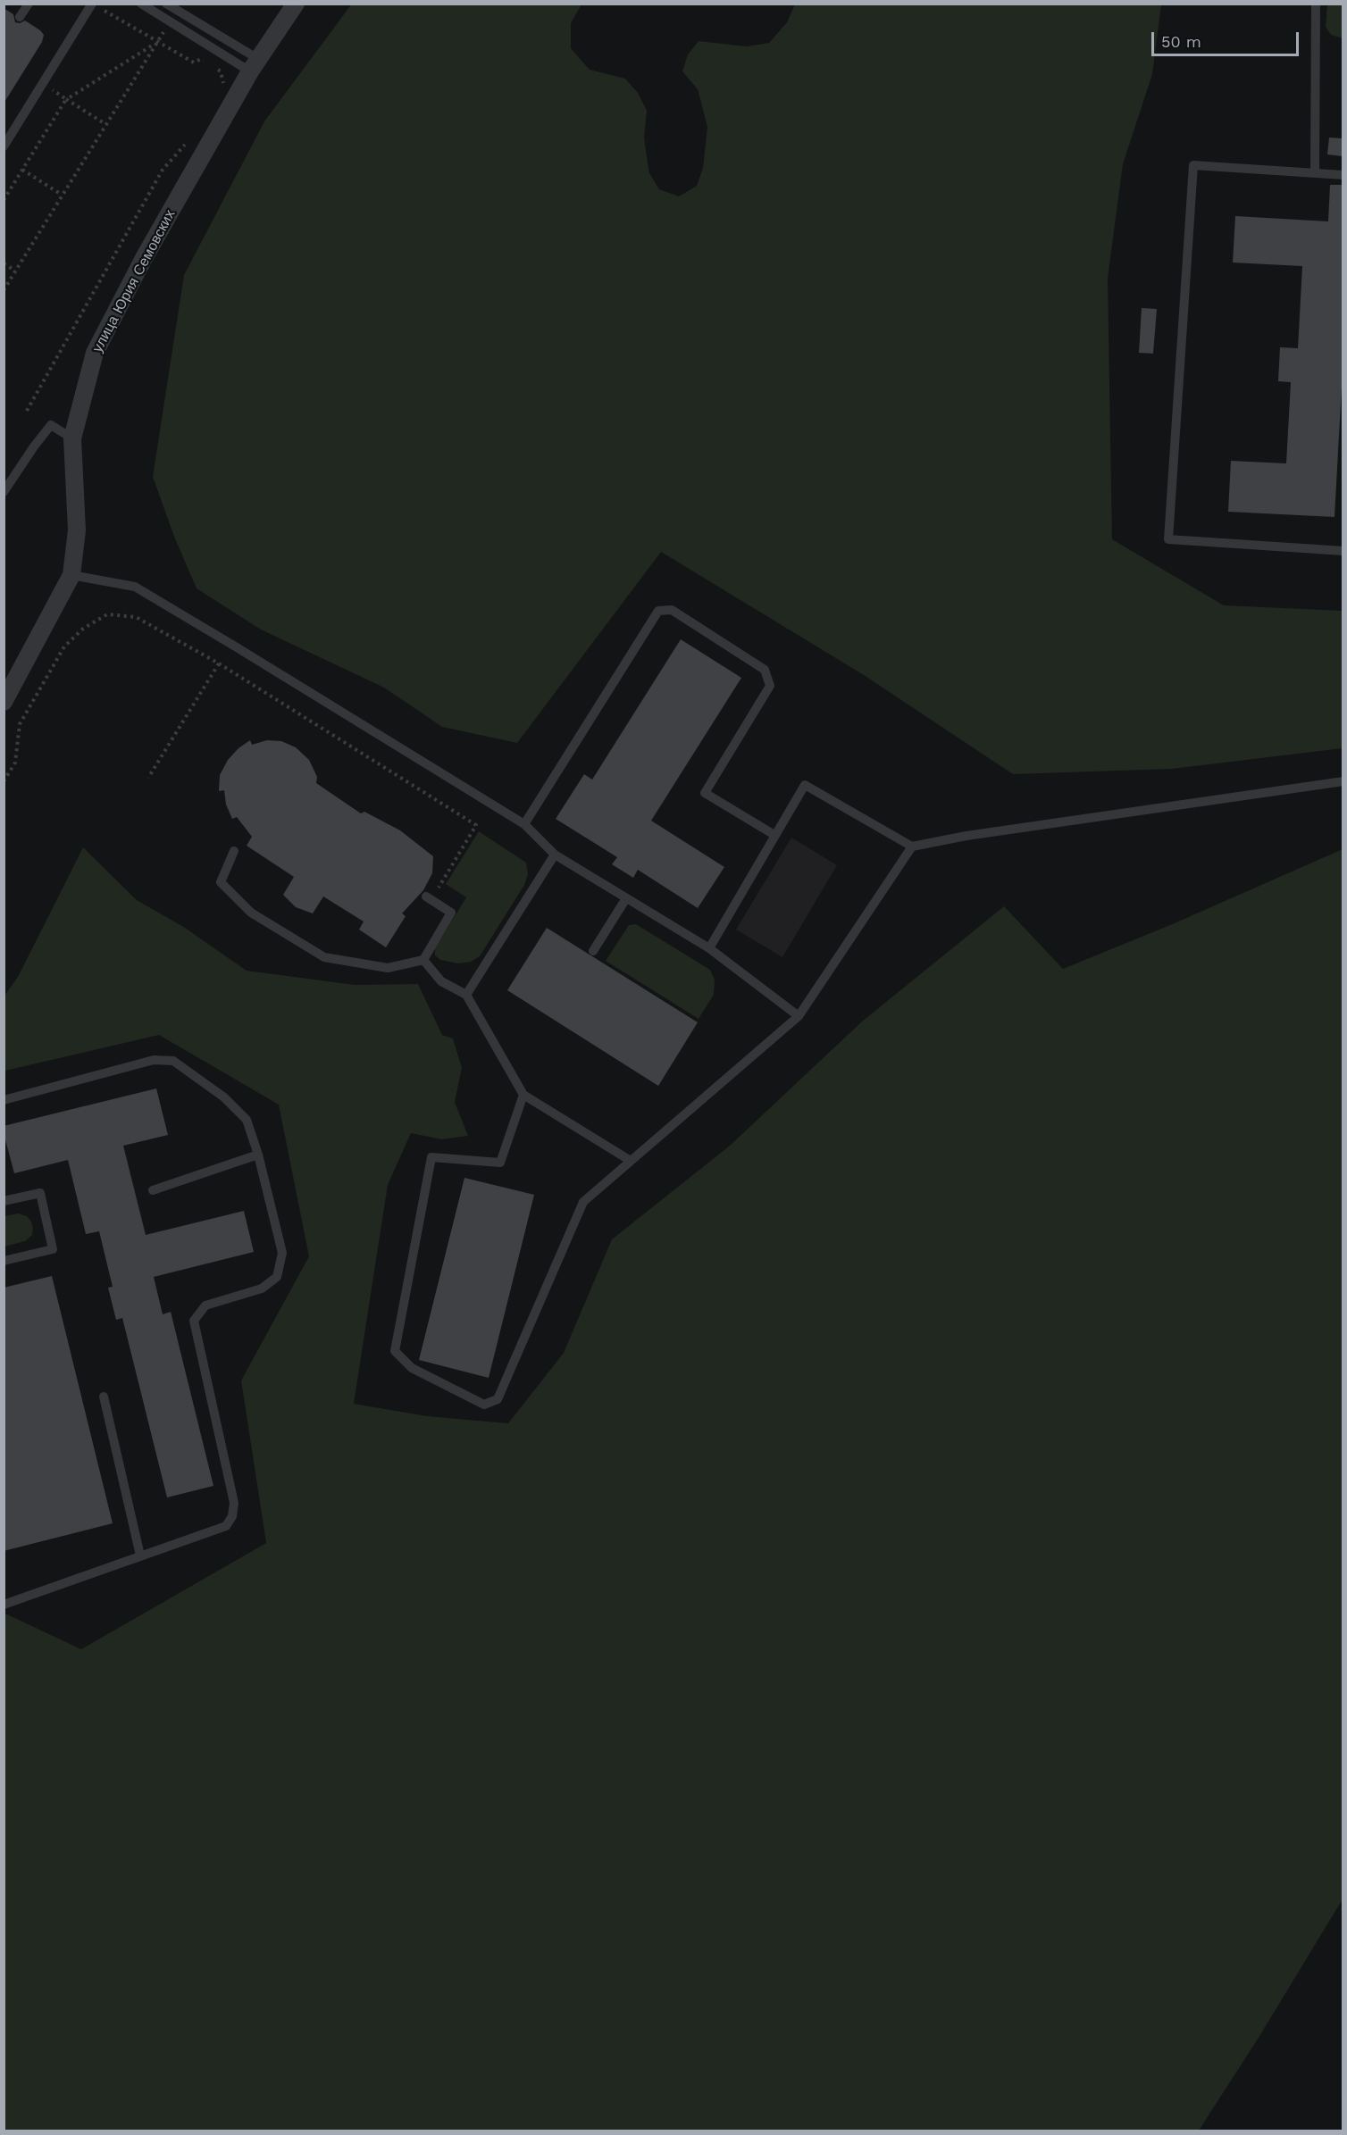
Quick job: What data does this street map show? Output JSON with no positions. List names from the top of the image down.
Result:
{
  "streets": {
    "street": ["улица Юрия Семовских"]
  },
  "scale_bar": "50 m"
}
